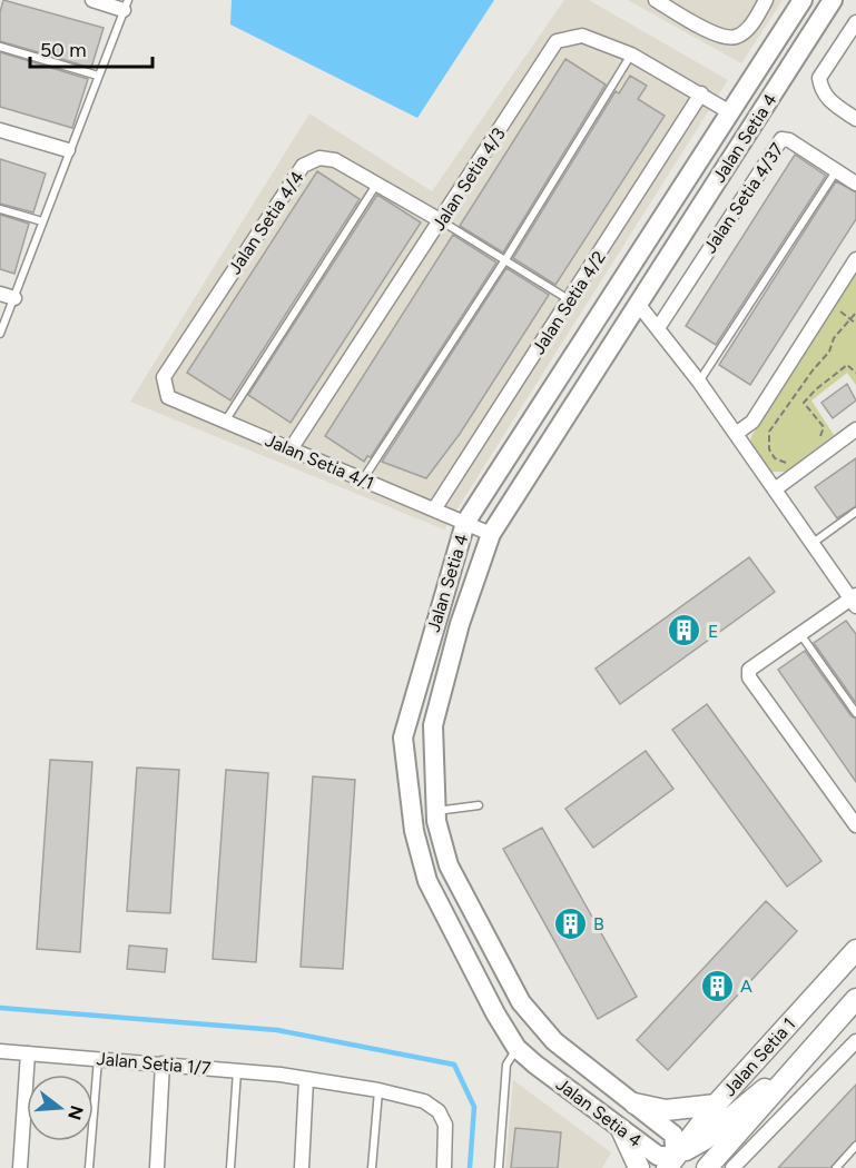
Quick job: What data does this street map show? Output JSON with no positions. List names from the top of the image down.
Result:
{
  "streets": {
    "main road": ["Jalan Setia 1"],
    "street": [
      "Jalan Setia 4",
      "Jalan Setia 4/3",
      "Jalan Setia 4/37",
      "Jalan Setia 4/4",
      "Jalan Setia 4/2",
      "Jalan Setia 4/1",
      "Jalan Setia 1/7"
    ]
  },
  "crossings": [
    ["Jalan Setia 4", "Jalan Setia 4/3"],
    ["Jalan Setia 4", "Jalan Setia 4/1"],
    ["Jalan Setia 4", "Jalan Setia 1"],
    ["Jalan Setia 4/3", "Jalan Setia 4/4"],
    ["Jalan Setia 4/3", "Jalan Setia 4/2"],
    ["Jalan Setia 4/3", "Jalan Setia 4/1"],
    ["Jalan Setia 4/4", "Jalan Setia 4/1"],
    ["Jalan Setia 4/2", "Jalan Setia 4/1"]
  ],
  "places": {
    "building": ["E", "B", "A"]
  },
  "scale_bar": "50 m",
  "north": "right"
}
